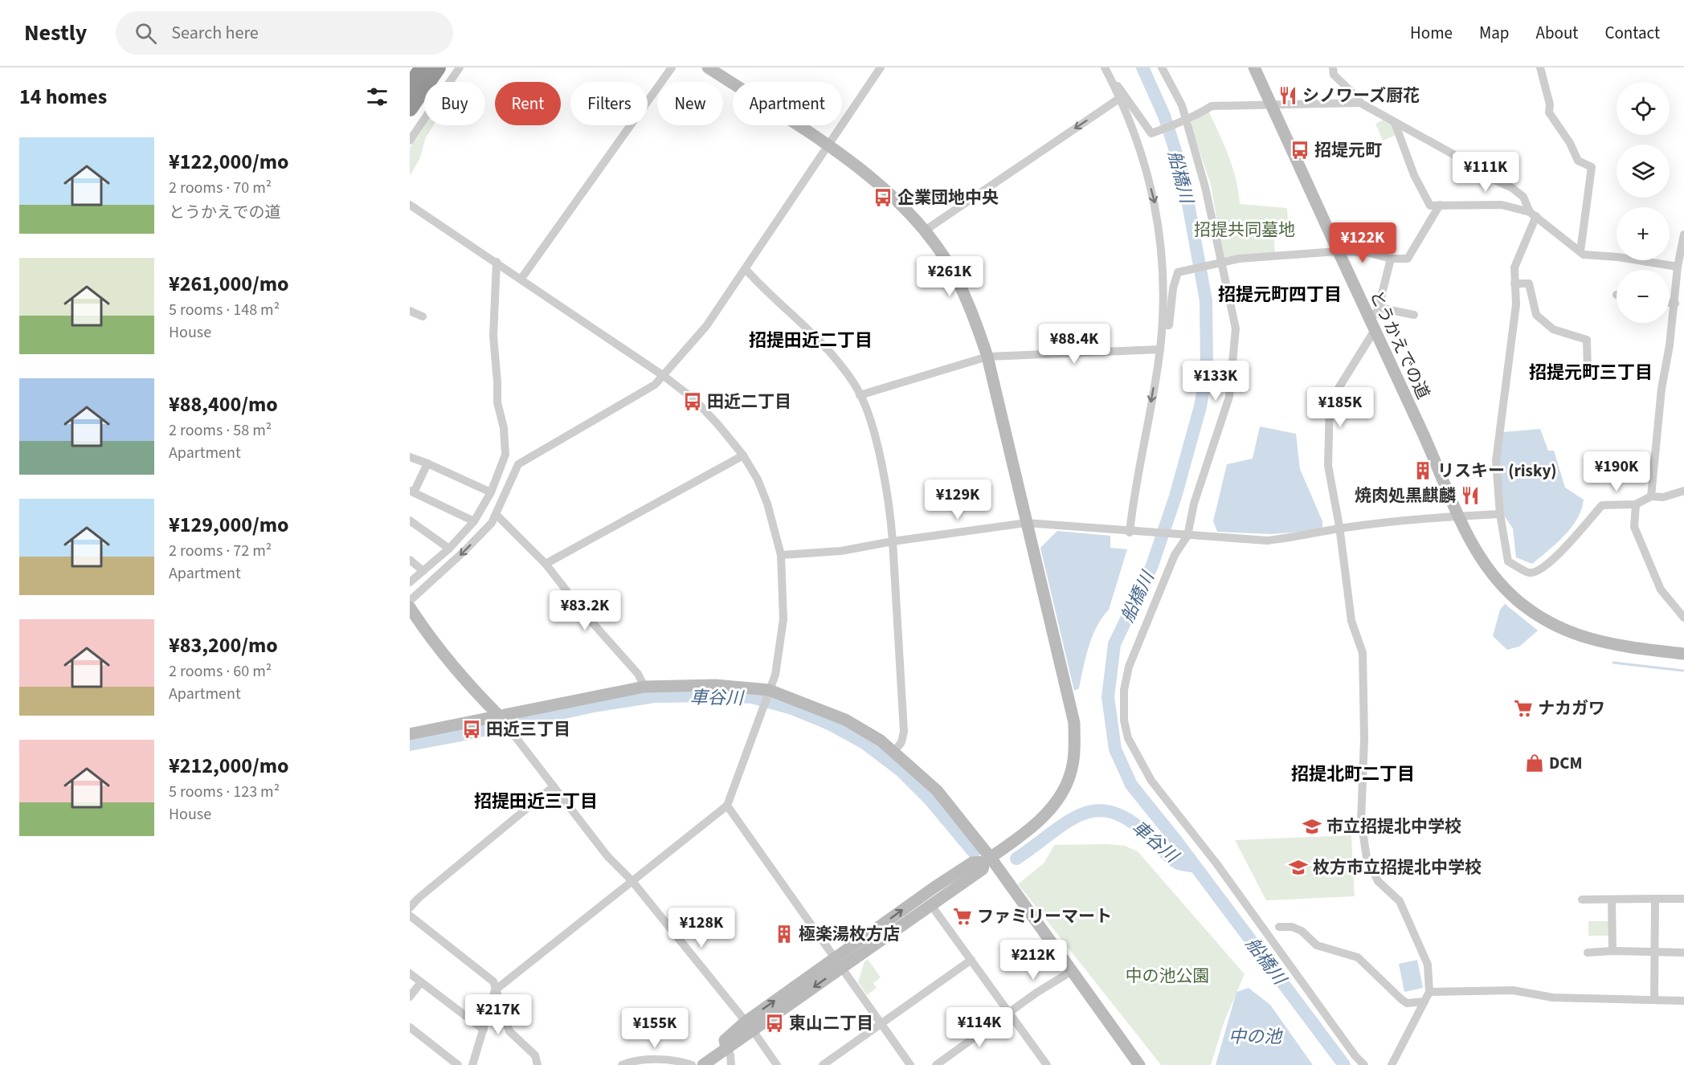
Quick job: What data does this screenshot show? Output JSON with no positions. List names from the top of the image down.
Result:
{
  "streets": {
    "street": ["とうかえでの道"]
  },
  "districts": [
    "招提元町四丁目",
    "招提田近二丁目",
    "招提元町三丁目",
    "招提北町二丁目",
    "招提田近三丁目"
  ],
  "water": ["船橋川", "車谷川", "中の池"],
  "parks": ["招提共同墓地", "中の池公園"],
  "places": {
    "restaurant": ["シノワーズ厨花", "焼肉処黒麒麟"],
    "bus stop": [
      "招堤元町",
      "企業団地中央",
      "田近二丁目",
      "田近三丁目",
      "東山二丁目"
    ],
    "building": ["リスキー (risky)", "極楽湯枚方店"],
    "supermarket": ["ナカガワ", "ファミリーマート"],
    "shop": ["DCM"],
    "school or university": ["市立招提北中学校", "枚方市立招提北中学校"]
  },
  "page": {
    "header": "Nestly",
    "search": "Search here",
    "nav": [
      "Home",
      "Map",
      "About",
      "Contact"
    ],
    "heading": "14 homes",
    "map_buttons": ["+", "−"],
    "chip": [
      "Buy",
      "Rent",
      "Filters",
      "New",
      "Apartment"
    ],
    "list": [
      {
        "name": "¥122,000/mo",
        "note": "2 rooms · 70 m² · とうかえでの道"
      },
      {
        "name": "¥261,000/mo",
        "note": "5 rooms · 148 m² · House"
      },
      {
        "name": "¥88,400/mo",
        "note": "2 rooms · 58 m² · Apartment"
      },
      {
        "name": "¥129,000/mo",
        "note": "2 rooms · 72 m² · Apartment"
      },
      {
        "name": "¥83,200/mo",
        "note": "2 rooms · 60 m² · Apartment"
      },
      {
        "name": "¥212,000/mo",
        "note": "5 rooms · 123 m² · House"
      }
    ],
    "price": [
      "¥111K",
      "¥122K",
      "¥261K",
      "¥88.4K",
      "¥133K",
      "¥185K",
      "¥190K",
      "¥129K",
      "¥83.2K",
      "¥128K",
      "¥212K",
      "¥217K",
      "¥114K",
      "¥155K"
    ]
  }
}
